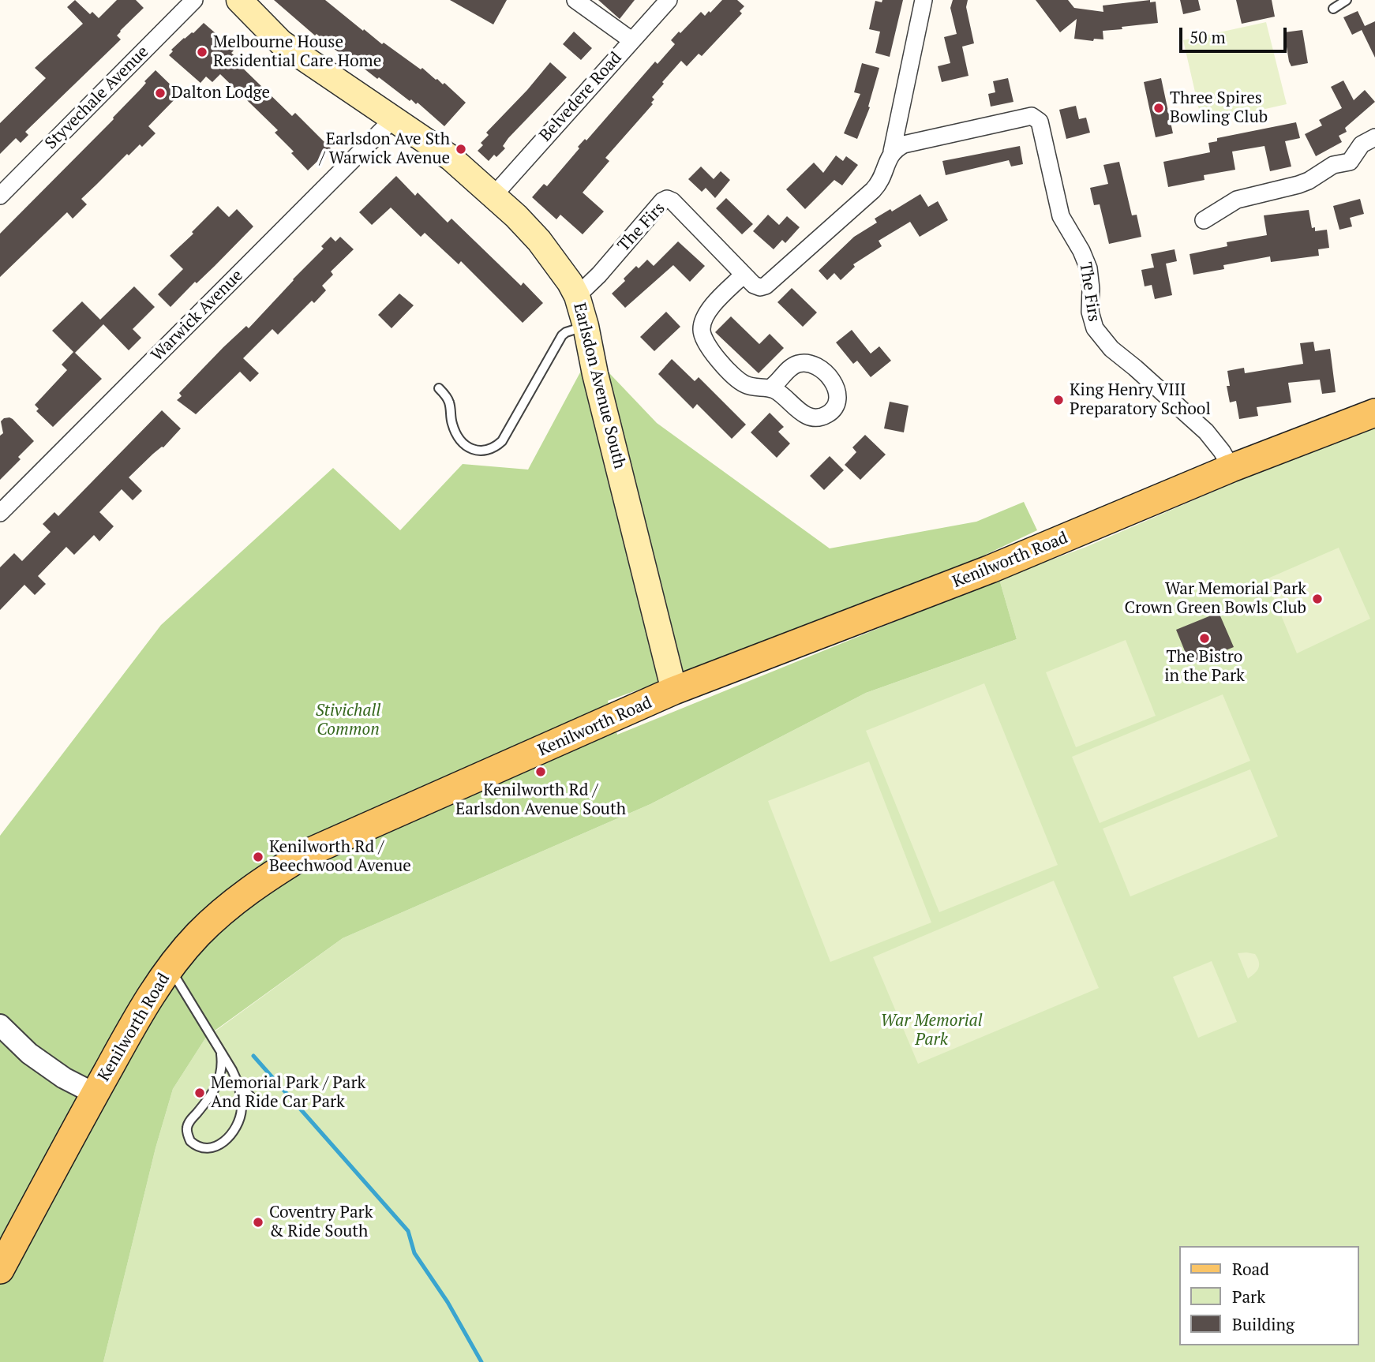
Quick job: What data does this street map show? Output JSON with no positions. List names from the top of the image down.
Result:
{
  "streets": {
    "main road": ["Earlsdon Avenue South", "Kenilworth Road"],
    "street": [
      "Belvedere Road",
      "Styvechale Avenue",
      "The Firs",
      "Warwick Avenue"
    ]
  },
  "crossings": [
    ["Belvedere Road", "Earlsdon Avenue South"],
    ["The Firs", "Earlsdon Avenue South"],
    ["The Firs", "Kenilworth Road"],
    ["Warwick Avenue", "Earlsdon Avenue South"],
    ["Earlsdon Avenue South", "Kenilworth Road"]
  ],
  "parks": ["Stivichall Common", "War Memorial Park"],
  "places": [
    "Melbourne House Residential Care Home",
    "Dalton Lodge",
    "Three Spires Bowling Club",
    "Earlsdon Ave Sth / Warwick Avenue",
    "King Henry VIII Preparatory School",
    "War Memorial Park Crown Green Bowls Club",
    "The Bistro in the Park",
    "Kenilworth Rd / Earlsdon Avenue South",
    "Kenilworth Rd / Beechwood Avenue",
    "Memorial Park / Park And Ride Car Park",
    "Coventry Park & Ride South"
  ],
  "legend": ["Road", "Park", "Building"],
  "scale_bar": "50 m"
}
